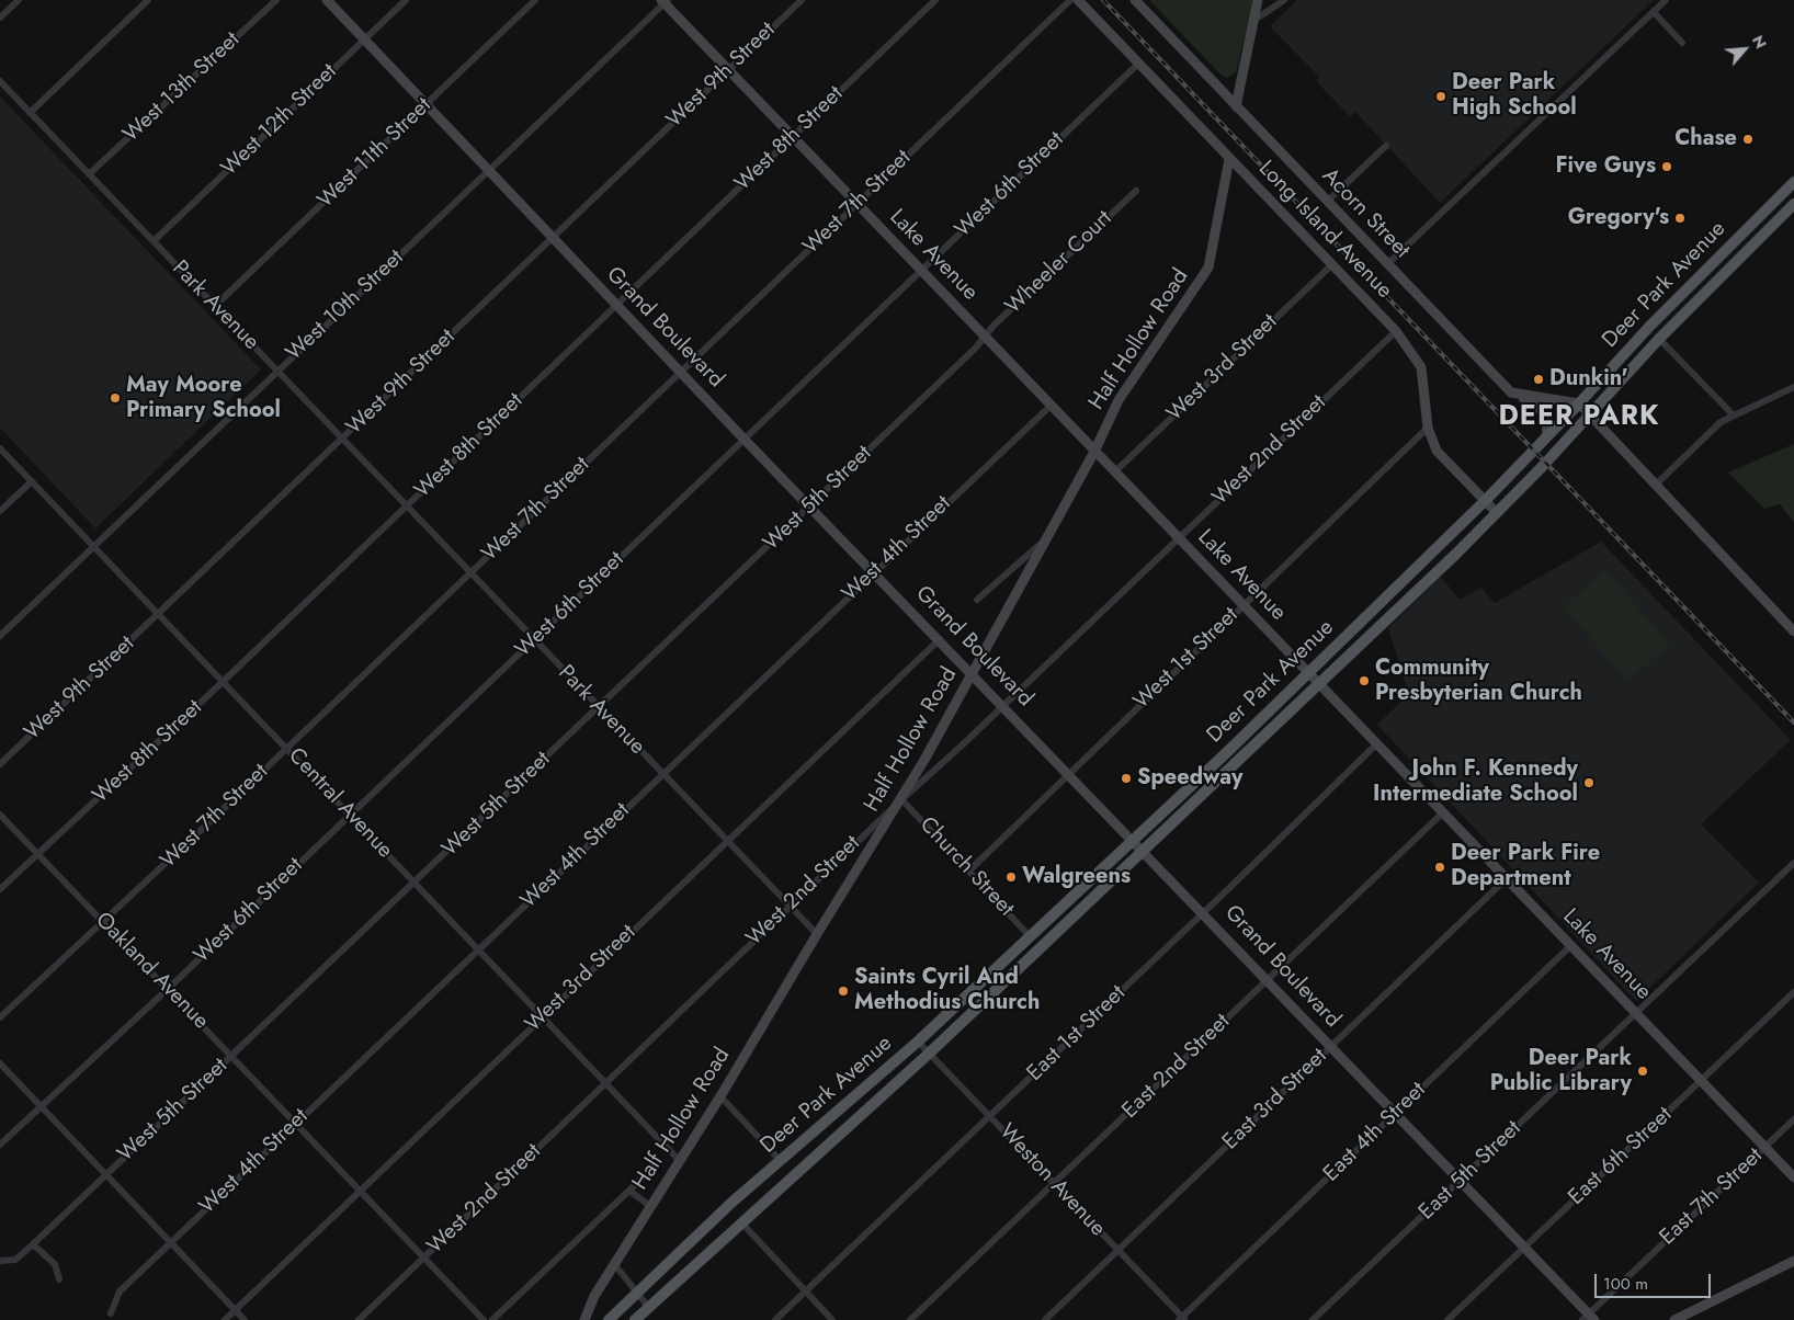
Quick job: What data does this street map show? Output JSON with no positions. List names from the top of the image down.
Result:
{
  "streets": {
    "main road": ["Deer Park Avenue"],
    "street": [
      "West 9th Street",
      "West 13th Street",
      "West 12th Street",
      "West 8th Street",
      "West 11th Street",
      "West 6th Street",
      "West 7th Street",
      "Acorn Street",
      "Long Island Avenue",
      "Lake Avenue",
      "Wheeler Court",
      "Park Avenue",
      "West 10th Street",
      "Grand Boulevard",
      "Half Hollow Road",
      "West 3rd Street",
      "West 2nd Street",
      "West 5th Street",
      "West 4th Street",
      "West 1st Street",
      "Central Avenue",
      "Church Street",
      "Oakland Avenue",
      "East 1st Street",
      "East 2nd Street",
      "East 3rd Street",
      "East 4th Street",
      "East 6th Street",
      "East 5th Street",
      "Weston Avenue",
      "East 7th Street"
    ]
  },
  "crossings": [
    ["West 9th Street", "Lake Avenue"],
    ["West 9th Street", "Park Avenue"],
    ["West 9th Street", "Grand Boulevard"],
    ["West 9th Street", "Central Avenue"],
    ["West 13th Street", "Park Avenue"],
    ["West 12th Street", "Park Avenue"],
    ["West 12th Street", "Grand Boulevard"],
    ["West 8th Street", "Lake Avenue"],
    ["West 8th Street", "Park Avenue"],
    ["West 8th Street", "Grand Boulevard"],
    ["West 8th Street", "Central Avenue"],
    ["West 8th Street", "Oakland Avenue"],
    ["West 11th Street", "Park Avenue"],
    ["West 11th Street", "Grand Boulevard"],
    ["West 6th Street", "Long Island Avenue"],
    ["West 6th Street", "Lake Avenue"],
    ["West 6th Street", "Park Avenue"],
    ["West 6th Street", "Grand Boulevard"],
    ["West 6th Street", "Central Avenue"],
    ["West 6th Street", "Oakland Avenue"],
    ["West 7th Street", "Lake Avenue"],
    ["West 7th Street", "Park Avenue"],
    ["West 7th Street", "Grand Boulevard"],
    ["West 7th Street", "Central Avenue"],
    ["West 7th Street", "Oakland Avenue"],
    ["Acorn Street", "Deer Park Avenue"],
    ["Long Island Avenue", "Deer Park Avenue"],
    ["Long Island Avenue", "Half Hollow Road"],
    ["Long Island Avenue", "West 3rd Street"],
    ["Long Island Avenue", "West 2nd Street"],
    ["Long Island Avenue", "West 1st Street"],
    ["Lake Avenue", "Wheeler Court"],
    ["Lake Avenue", "Deer Park Avenue"],
    ["Lake Avenue", "West 10th Street"],
    ["Lake Avenue", "Half Hollow Road"],
    ["Lake Avenue", "West 3rd Street"],
    ["Lake Avenue", "West 2nd Street"],
    ["Lake Avenue", "West 5th Street"],
    ["Lake Avenue", "West 4th Street"],
    ["Lake Avenue", "West 1st Street"],
    ["Lake Avenue", "East 1st Street"],
    ["Lake Avenue", "East 2nd Street"],
    ["Lake Avenue", "East 3rd Street"],
    ["Lake Avenue", "East 4th Street"],
    ["Lake Avenue", "East 6th Street"],
    ["Lake Avenue", "East 5th Street"],
    ["Lake Avenue", "East 7th Street"],
    ["Wheeler Court", "West 5th Street"],
    ["Deer Park Avenue", "Grand Boulevard"],
    ["Deer Park Avenue", "Church Street"],
    ["Deer Park Avenue", "Weston Avenue"],
    ["Park Avenue", "West 10th Street"],
    ["Park Avenue", "Half Hollow Road"],
    ["Park Avenue", "West 3rd Street"],
    ["Park Avenue", "West 2nd Street"],
    ["Park Avenue", "West 5th Street"],
    ["Park Avenue", "West 4th Street"],
    ["West 10th Street", "Grand Boulevard"],
    ["West 10th Street", "Central Avenue"],
    ["Grand Boulevard", "Half Hollow Road"],
    ["Grand Boulevard", "West 3rd Street"],
    ["Grand Boulevard", "West 2nd Street"],
    ["Grand Boulevard", "West 5th Street"],
    ["Grand Boulevard", "West 4th Street"],
    ["Grand Boulevard", "West 1st Street"],
    ["Grand Boulevard", "East 1st Street"],
    ["Grand Boulevard", "East 2nd Street"],
    ["Grand Boulevard", "East 3rd Street"],
    ["Grand Boulevard", "East 4th Street"],
    ["Grand Boulevard", "East 6th Street"],
    ["Grand Boulevard", "East 5th Street"],
    ["Grand Boulevard", "East 7th Street"],
    ["Half Hollow Road", "West 2nd Street"],
    ["Half Hollow Road", "Central Avenue"],
    ["Half Hollow Road", "Church Street"],
    ["West 3rd Street", "Central Avenue"],
    ["West 3rd Street", "Oakland Avenue"],
    ["West 2nd Street", "Central Avenue"],
    ["West 2nd Street", "Church Street"],
    ["West 2nd Street", "Oakland Avenue"],
    ["West 5th Street", "Central Avenue"],
    ["West 5th Street", "Oakland Avenue"],
    ["West 4th Street", "Central Avenue"],
    ["West 4th Street", "Oakland Avenue"],
    ["West 1st Street", "Church Street"],
    ["East 1st Street", "Weston Avenue"],
    ["East 2nd Street", "Weston Avenue"],
    ["East 3rd Street", "Weston Avenue"],
    ["East 4th Street", "Weston Avenue"]
  ],
  "districts": ["DEER PARK"],
  "places": [
    "Deer Park High School",
    "Chase",
    "Five Guys",
    "Gregory's",
    "Dunkin'",
    "May Moore Primary School",
    "Community Presbyterian Church",
    "Speedway",
    "John F. Kennedy Intermediate School",
    "Deer Park Fire Department",
    "Walgreens",
    "Saints Cyril And Methodius Church",
    "Deer Park Public Library"
  ],
  "scale_bar": "100 m",
  "north": "top right"
}
